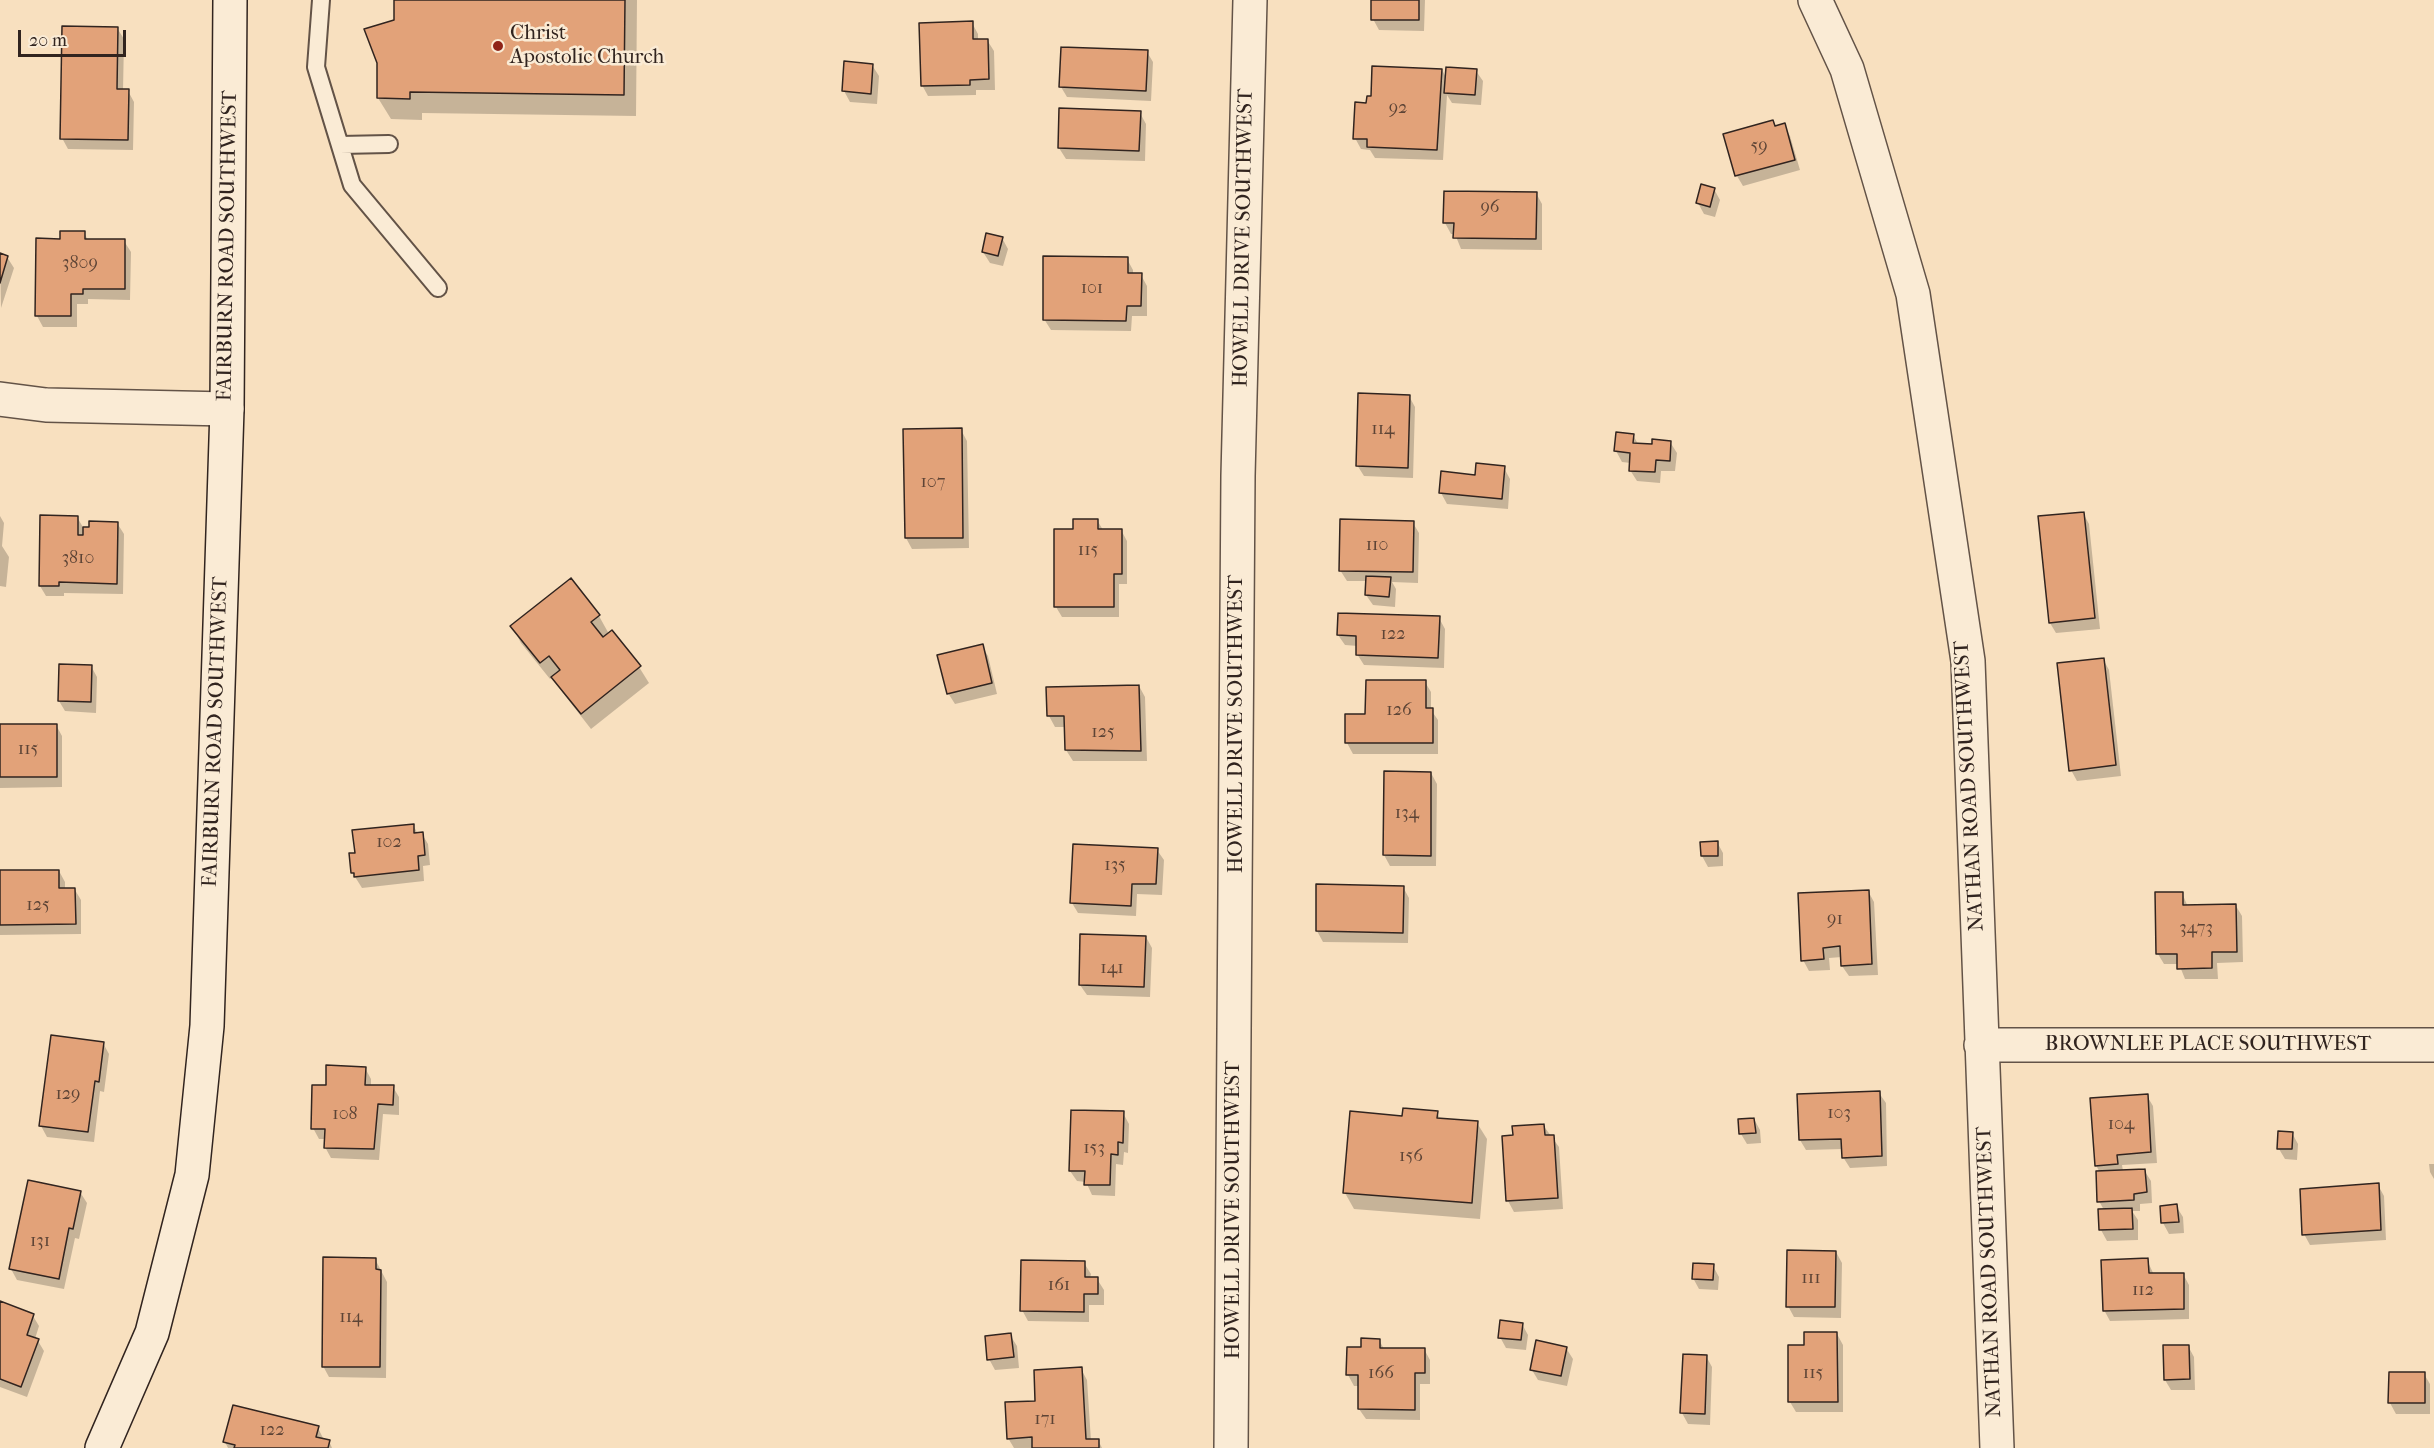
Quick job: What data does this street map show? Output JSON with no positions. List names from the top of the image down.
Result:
{
  "streets": {
    "street": [
      "HOWELL DRIVE SOUTHWEST",
      "FAIRBURN ROAD SOUTHWEST",
      "NATHAN ROAD SOUTHWEST",
      "BROWNLEE PLACE SOUTHWEST"
    ]
  },
  "crossings": [
    ["NATHAN ROAD SOUTHWEST", "BROWNLEE PLACE SOUTHWEST"]
  ],
  "places": ["Christ Apostolic Church"],
  "house_numbers": [
    "92",
    "59",
    "96",
    "3809",
    "101",
    "114",
    "107",
    "110",
    "115",
    "3810",
    "122",
    "126",
    "125",
    "115",
    "134",
    "102",
    "135",
    "125",
    "91",
    "3473",
    "141",
    "129",
    "103",
    "108",
    "104",
    "153",
    "156",
    "131",
    "111",
    "161",
    "112",
    "114",
    "166",
    "115",
    "171",
    "122"
  ],
  "scale_bar": "20 m"
}
